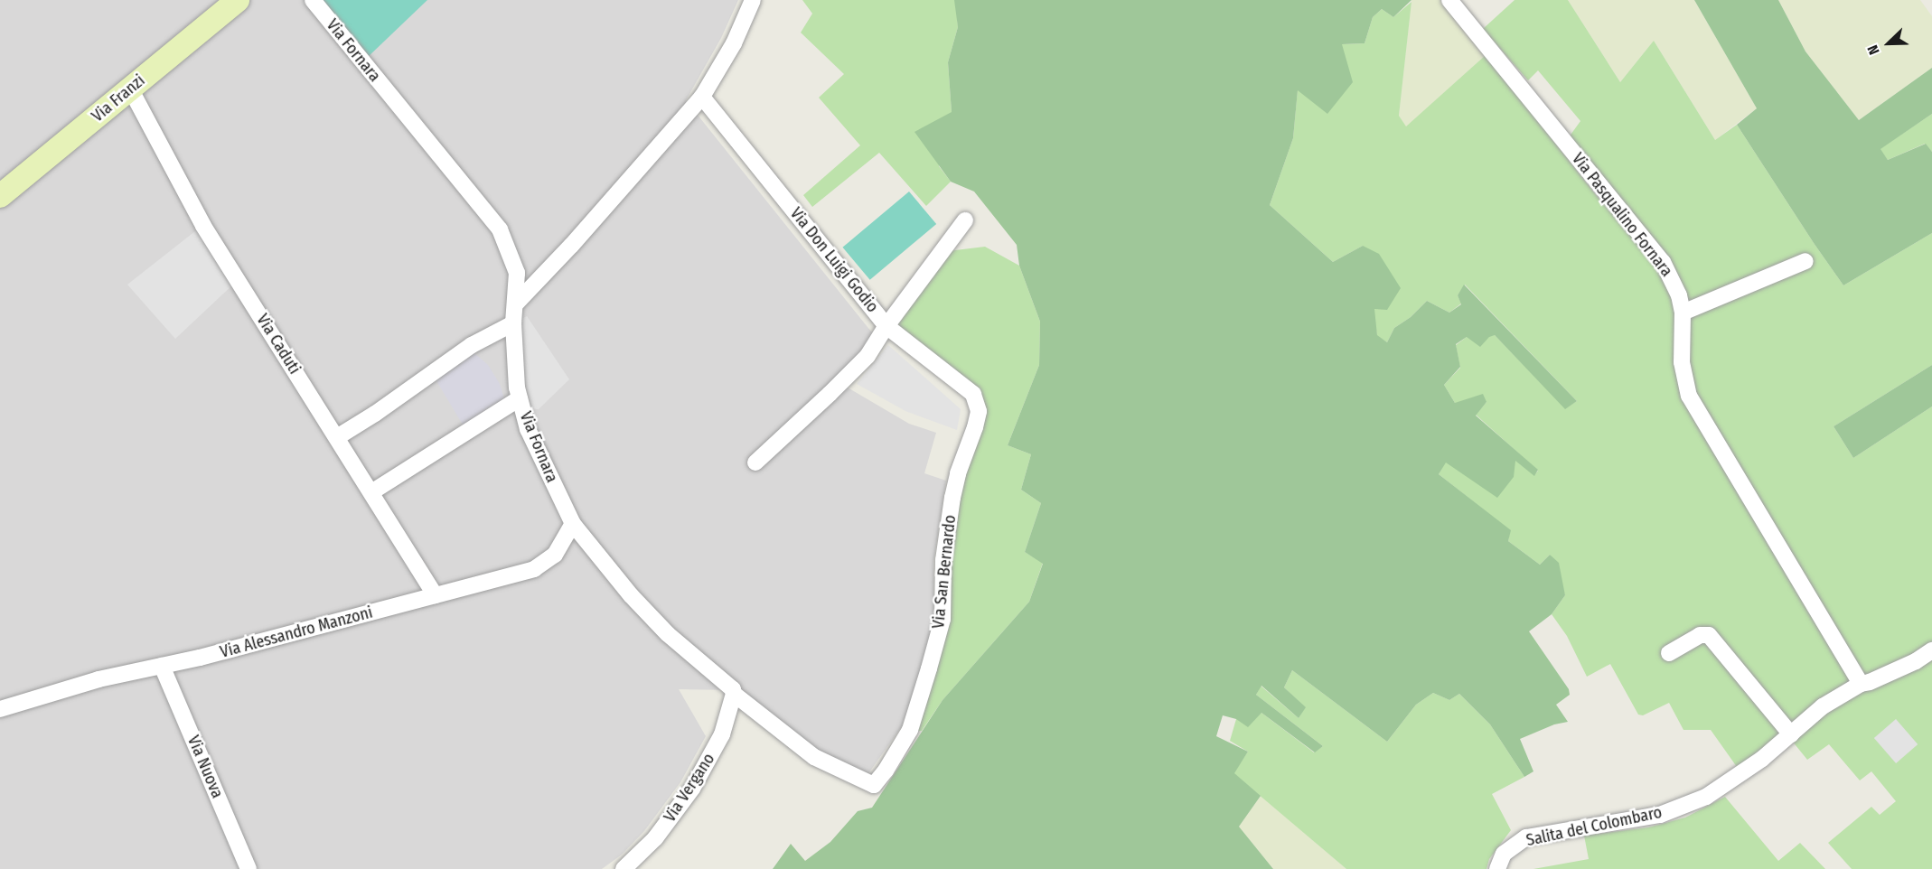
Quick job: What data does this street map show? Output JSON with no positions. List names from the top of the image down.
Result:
{
  "streets": {
    "main road": ["Via Franzi"],
    "street": [
      "Via Fornara",
      "Via Pasqualino Fornara",
      "Via Don Luigi Godio",
      "Via Caduti",
      "Via San Bernardo",
      "Via Alessandro Manzoni",
      "Via Nuova",
      "Via Vergano",
      "Salita del Colombaro"
    ]
  },
  "crossings": [
    ["Via Fornara", "Via San Bernardo"],
    ["Via Fornara", "Via Alessandro Manzoni"],
    ["Via Fornara", "Via Vergano"],
    ["Via Franzi", "Via Caduti"],
    ["Via Pasqualino Fornara", "Salita del Colombaro"],
    ["Via Don Luigi Godio", "Via San Bernardo"],
    ["Via Caduti", "Via Alessandro Manzoni"],
    ["Via Alessandro Manzoni", "Via Nuova"]
  ],
  "north": "bottom left"
}
